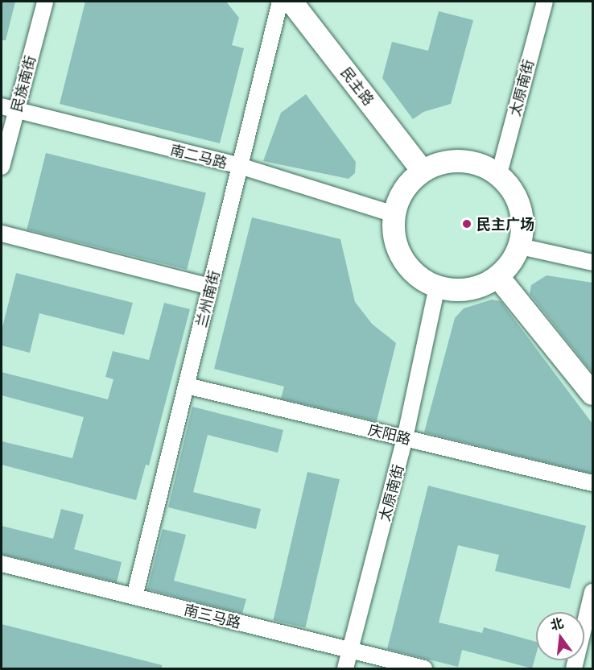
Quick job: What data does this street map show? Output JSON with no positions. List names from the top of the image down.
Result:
{
  "streets": {
    "street": [
      "民族南街",
      "民主路",
      "太原南街",
      "南二马路",
      "兰州南街",
      "庆阳路",
      "南三马路"
    ]
  },
  "crossings": [
    ["民族南街", "南二马路"],
    ["民主路", "太原南街"],
    ["民主路", "南二马路"],
    ["太原南街", "南二马路"],
    ["太原南街", "庆阳路"],
    ["太原南街", "南三马路"],
    ["南二马路", "兰州南街"],
    ["兰州南街", "庆阳路"],
    ["兰州南街", "南三马路"]
  ],
  "places": ["民主广场"],
  "north": "top"
}
